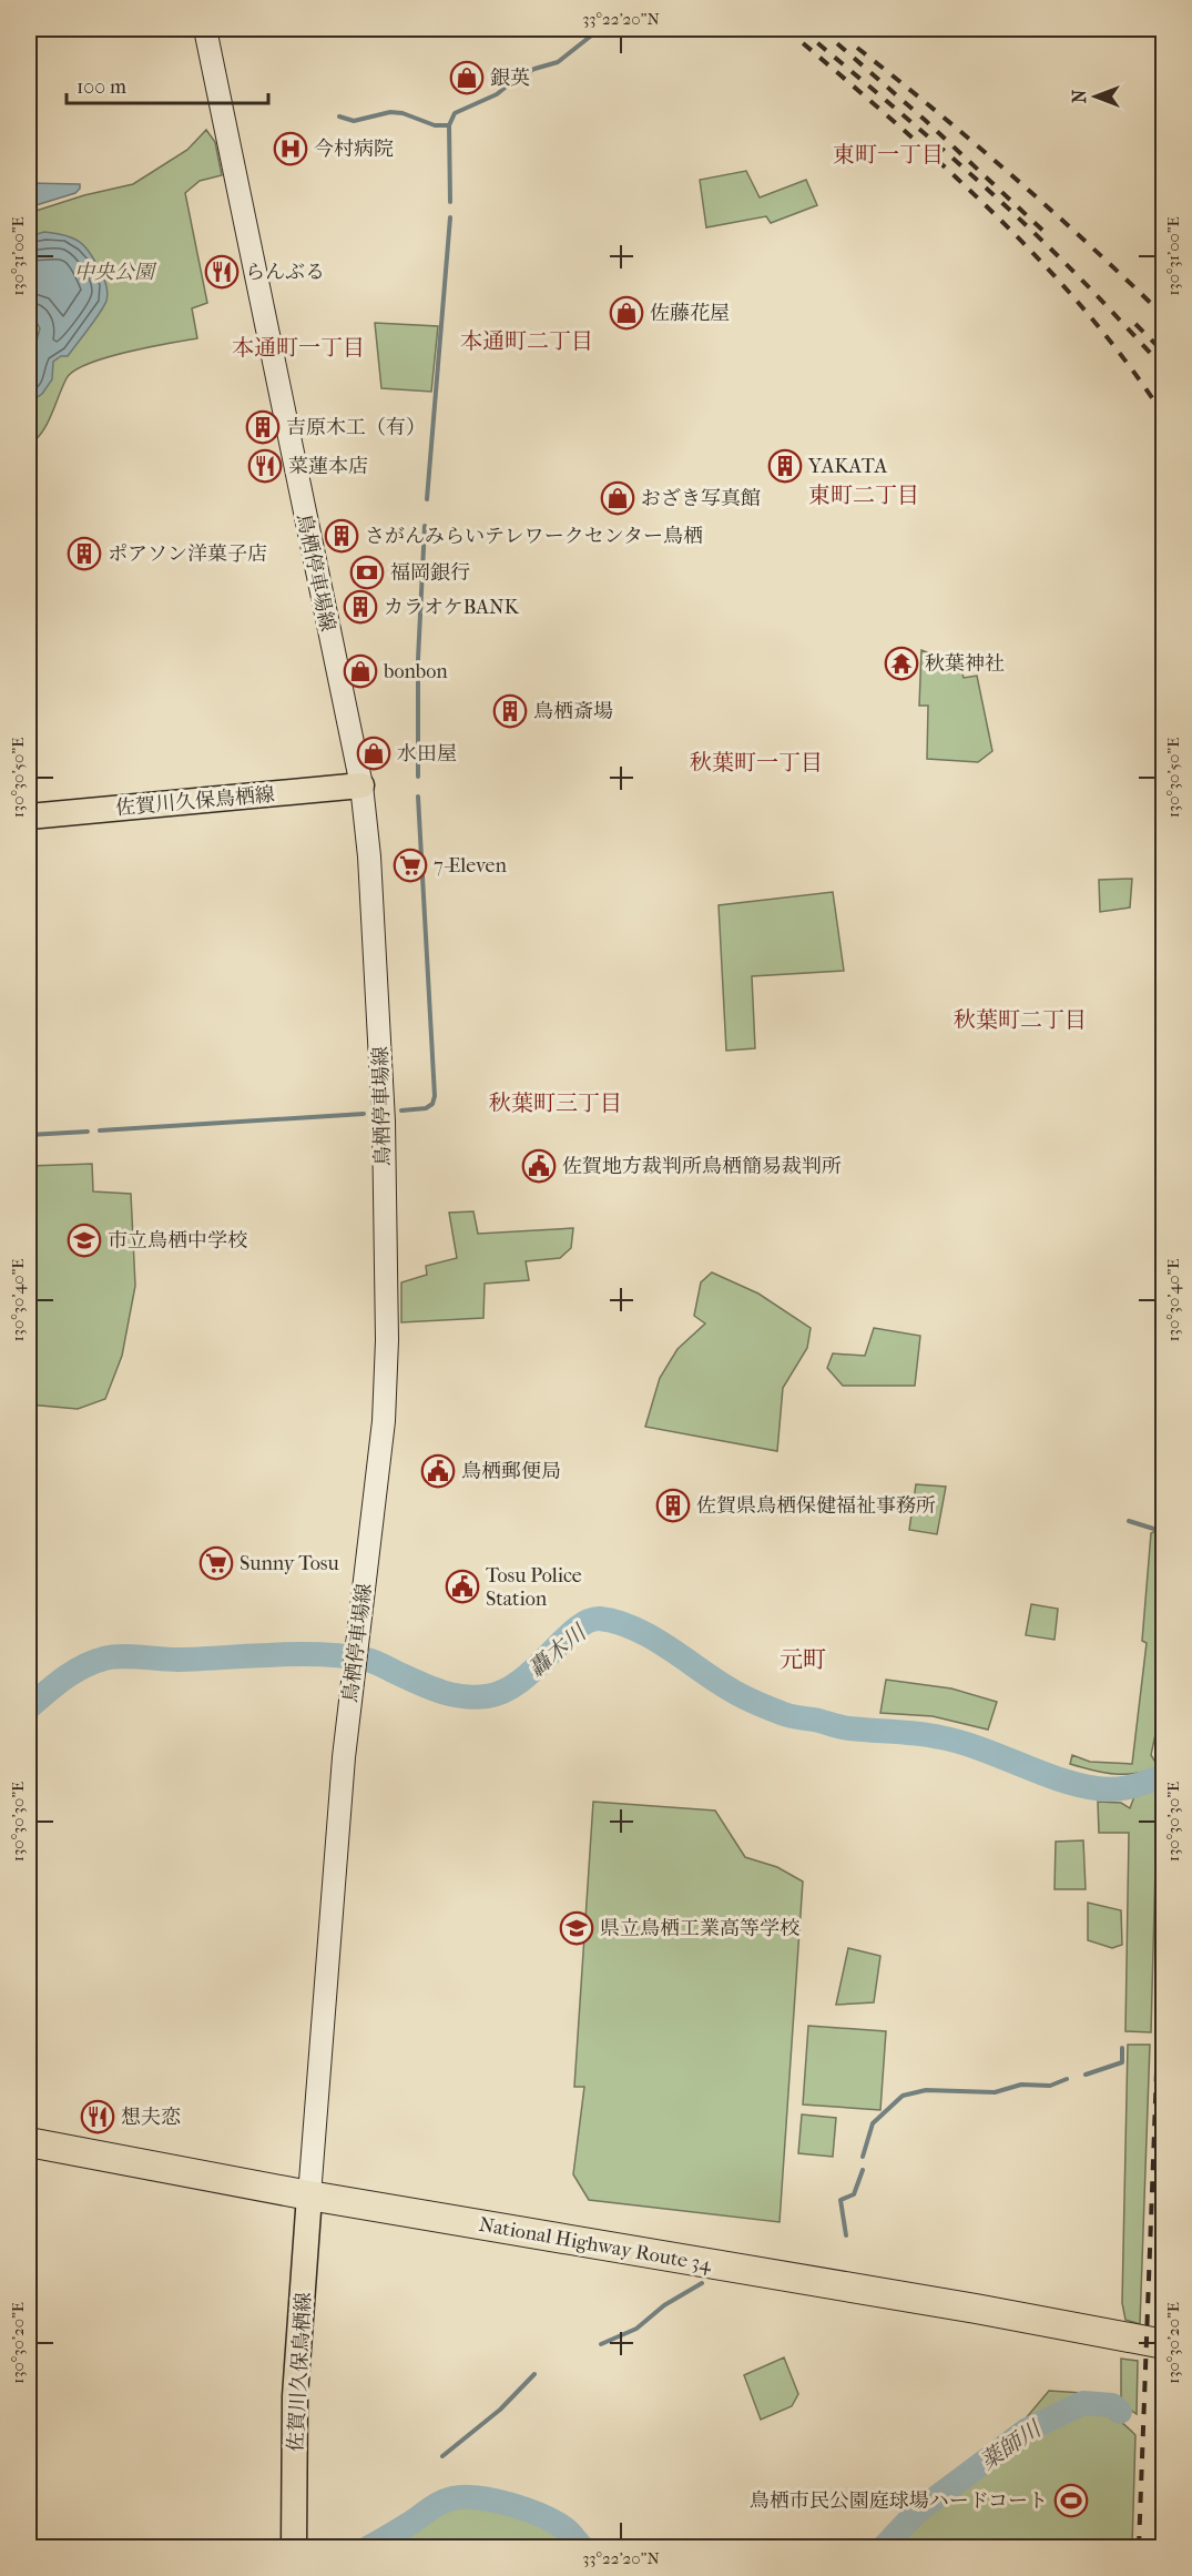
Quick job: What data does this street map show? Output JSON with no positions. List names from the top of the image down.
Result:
{
  "streets": {
    "highway": ["National Highway Route 34"],
    "main road": ["鳥栖停車場線", "佐賀川久保鳥栖線"]
  },
  "crossings": [
    ["鳥栖停車場線", "佐賀川久保鳥栖線"],
    ["鳥栖停車場線", "National Highway Route 34"],
    ["佐賀川久保鳥栖線", "National Highway Route 34"]
  ],
  "districts": [
    "東町一丁目",
    "本通町二丁目",
    "本通町一丁目",
    "東町二丁目",
    "秋葉町一丁目",
    "秋葉町二丁目",
    "秋葉町三丁目",
    "元町"
  ],
  "water": ["轟木川", "薬師川"],
  "parks": ["中央公園"],
  "places": {
    "shop": [
      "銀英",
      "佐藤花屋",
      "おざき写真館",
      "bonbon",
      "水田屋"
    ],
    "hospital": ["今村病院"],
    "restaurant": ["らんぶる", "菜蓮本店", "想夫恋"],
    "building": [
      "吉原木工（有）",
      "YAKATA",
      "さがんみらいテレワークセンター鳥栖",
      "ポアソン洋菓子店",
      "カラオケBANK",
      "鳥栖斎場",
      "佐賀県鳥栖保健福祉事務所"
    ],
    "bank": ["福岡銀行"],
    "temple": ["秋葉神社"],
    "supermarket": ["7-Eleven", "Sunny Tosu"],
    "public building": ["佐賀地方裁判所鳥栖簡易裁判所", "鳥栖郵便局", "Tosu Police Station"],
    "school or university": ["市立鳥栖中学校", "県立鳥栖工業高等学校"],
    "sports": ["鳥栖市民公園庭球場ハードコート"]
  },
  "scale_bar": "100 m",
  "north": "left",
  "coordinates": [
    "33°22'20\"N",
    "130°31'00\"E",
    "130°30'50\"E",
    "130°30'40\"E",
    "130°30'30\"E",
    "130°30'20\"E"
  ]
}
